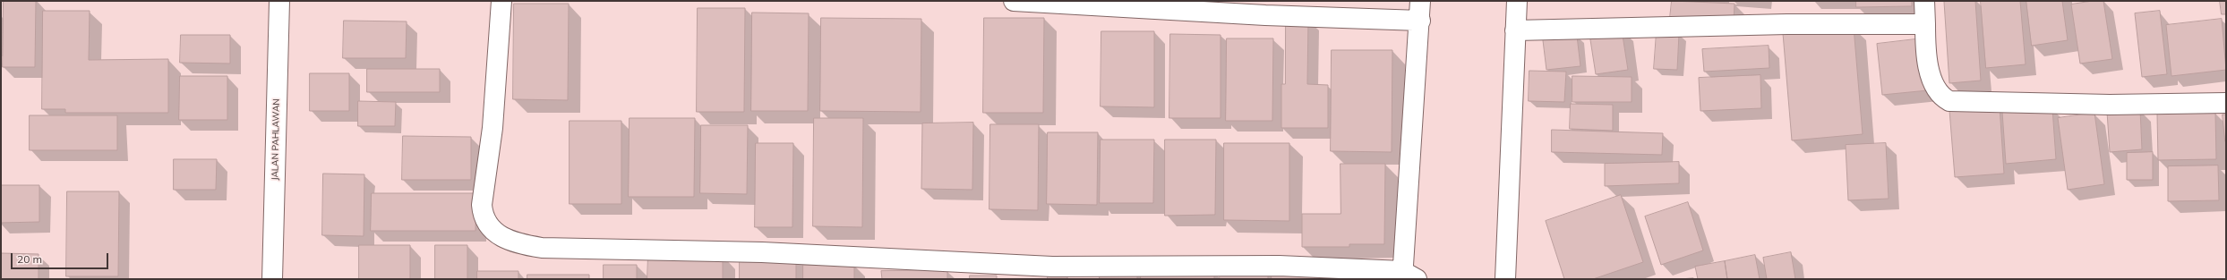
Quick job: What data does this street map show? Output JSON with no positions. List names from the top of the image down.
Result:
{
  "streets": {
    "street": ["JALAN PAHLAWAN"]
  },
  "scale_bar": "20 m"
}
